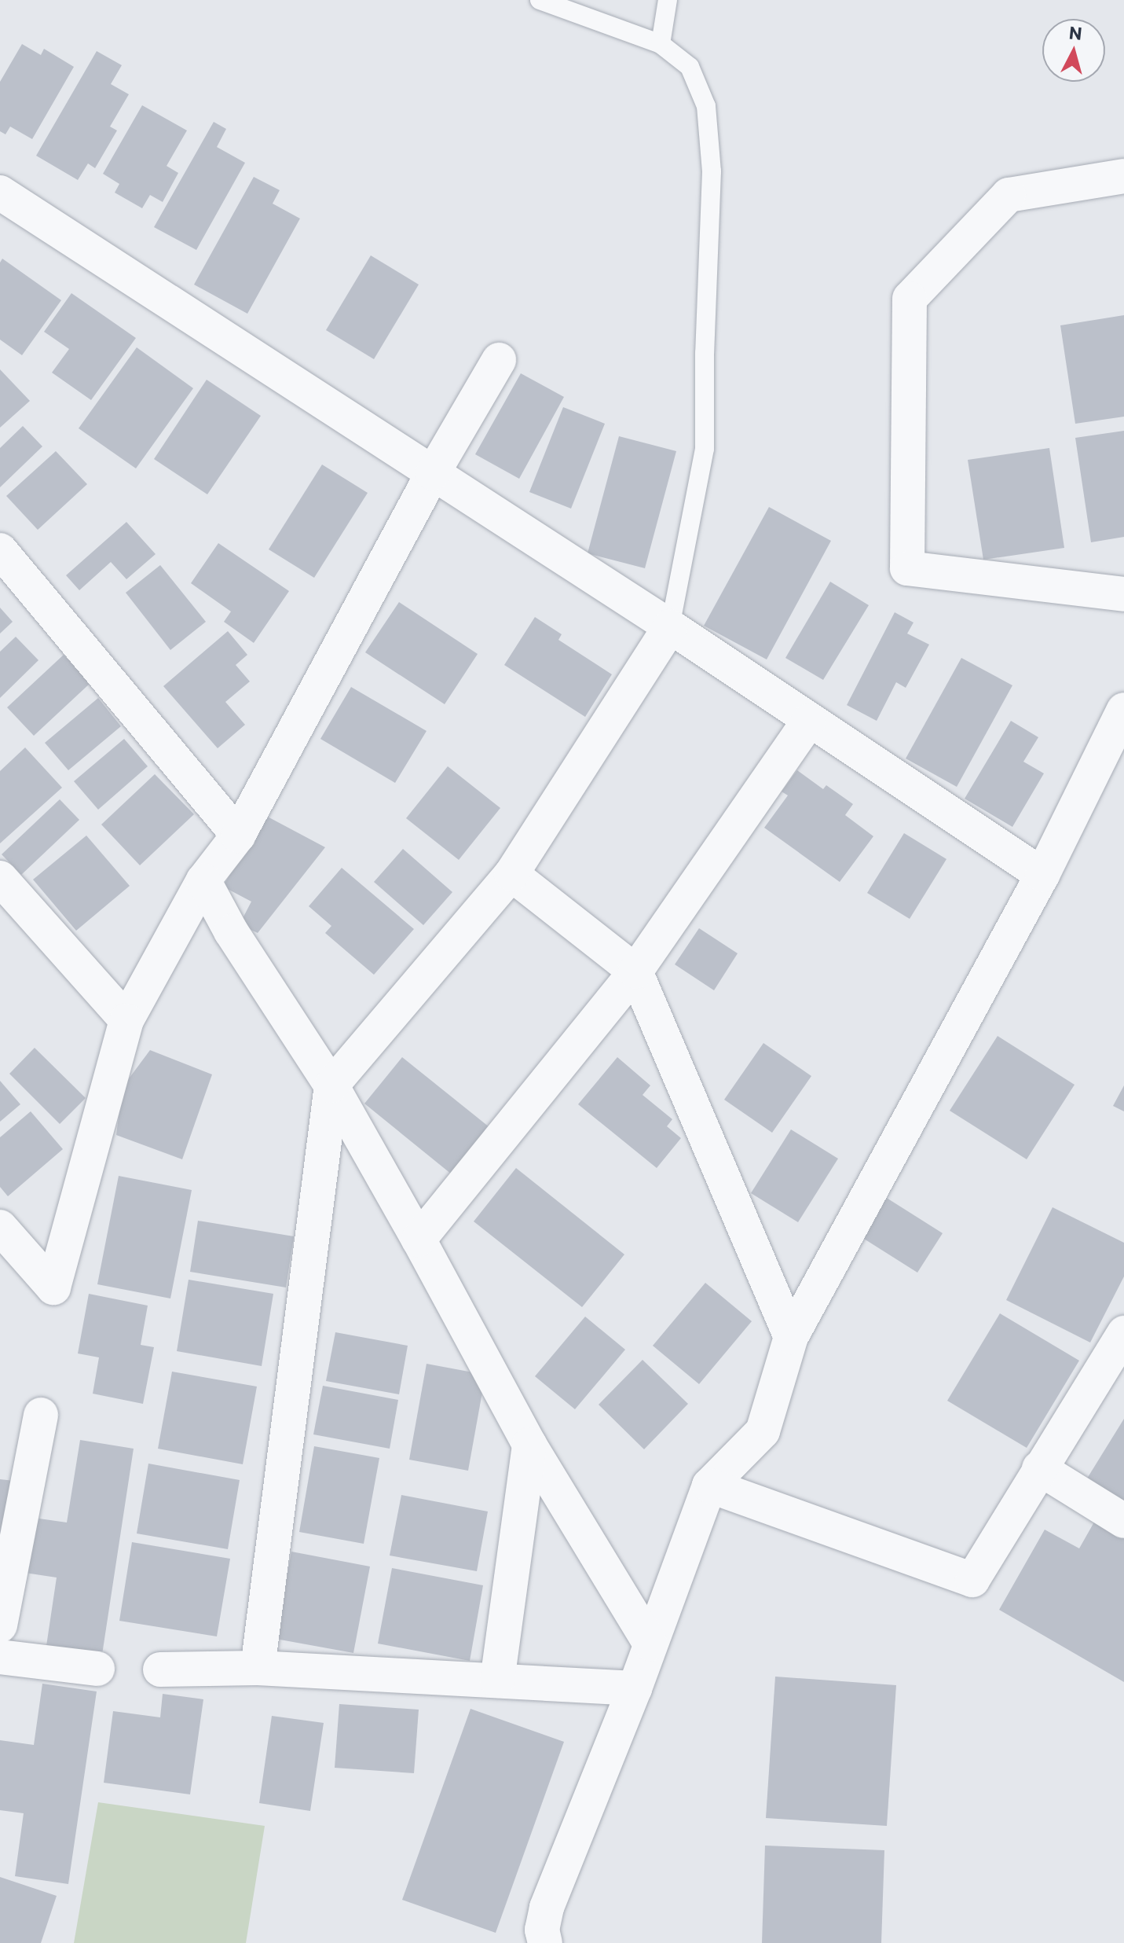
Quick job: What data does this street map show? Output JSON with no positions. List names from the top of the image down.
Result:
{
  "north": "top"
}
